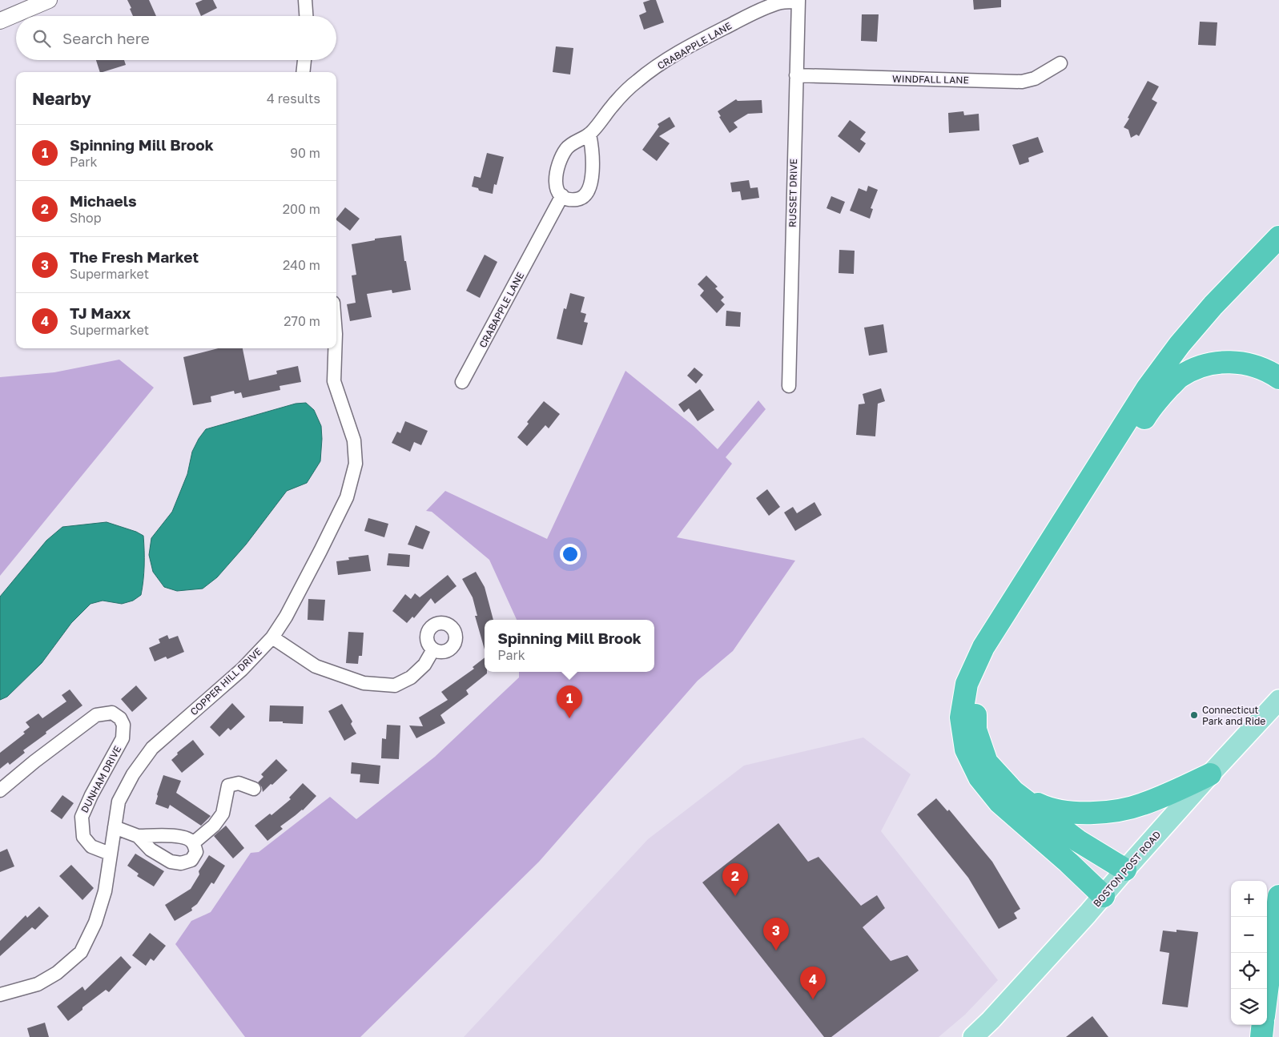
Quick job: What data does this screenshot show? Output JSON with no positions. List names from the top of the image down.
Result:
{
  "streets": {
    "main road": ["BOSTON POST ROAD"],
    "street": [
      "CRABAPPLE LANE",
      "WINDFALL LANE",
      "RUSSET DRIVE",
      "COPPER HILL DRIVE",
      "DUNHAM DRIVE"
    ]
  },
  "crossings": [
    ["CRABAPPLE LANE", "RUSSET DRIVE"],
    ["WINDFALL LANE", "RUSSET DRIVE"],
    ["COPPER HILL DRIVE", "DUNHAM DRIVE"]
  ],
  "places": ["Connecticut Park and Ride"],
  "page": {
    "search": "Search here",
    "heading": ["Nearby", "4 results"],
    "list": [
      {
        "mark": "1",
        "name": "Spinning Mill Brook",
        "note": "Park",
        "value": "90 m"
      },
      {
        "mark": "2",
        "name": "Michaels",
        "note": "Shop",
        "value": "200 m"
      },
      {
        "mark": "3",
        "name": "The Fresh Market",
        "note": "Supermarket",
        "value": "240 m"
      },
      {
        "mark": "4",
        "name": "TJ Maxx",
        "note": "Supermarket",
        "value": "270 m"
      }
    ],
    "popup": ["Spinning Mill Brook", "Park"],
    "pins": [
      "1",
      "2",
      "3",
      "4"
    ],
    "map_buttons": ["+", "−"]
  }
}
